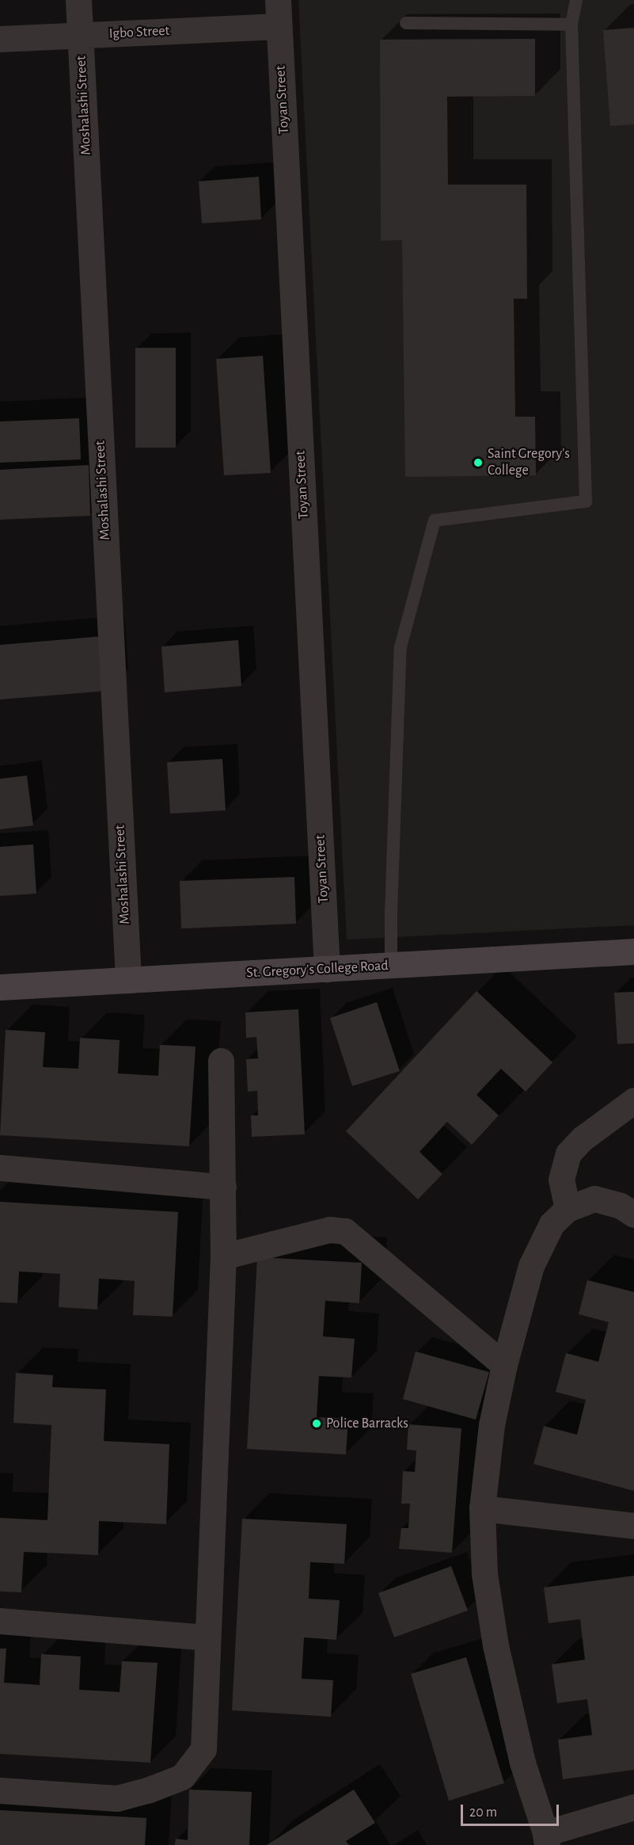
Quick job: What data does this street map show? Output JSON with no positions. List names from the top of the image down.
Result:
{
  "streets": {
    "street": [
      "Igbo Street",
      "Toyan Street",
      "Moshalashi Street",
      "St. Gregory's College Road"
    ]
  },
  "crossings": [
    ["Igbo Street", "Toyan Street"],
    ["Igbo Street", "Moshalashi Street"],
    ["Toyan Street", "St. Gregory's College Road"],
    ["Moshalashi Street", "St. Gregory's College Road"]
  ],
  "places": ["Saint Gregory's College", "Police Barracks"],
  "scale_bar": "20 m"
}
